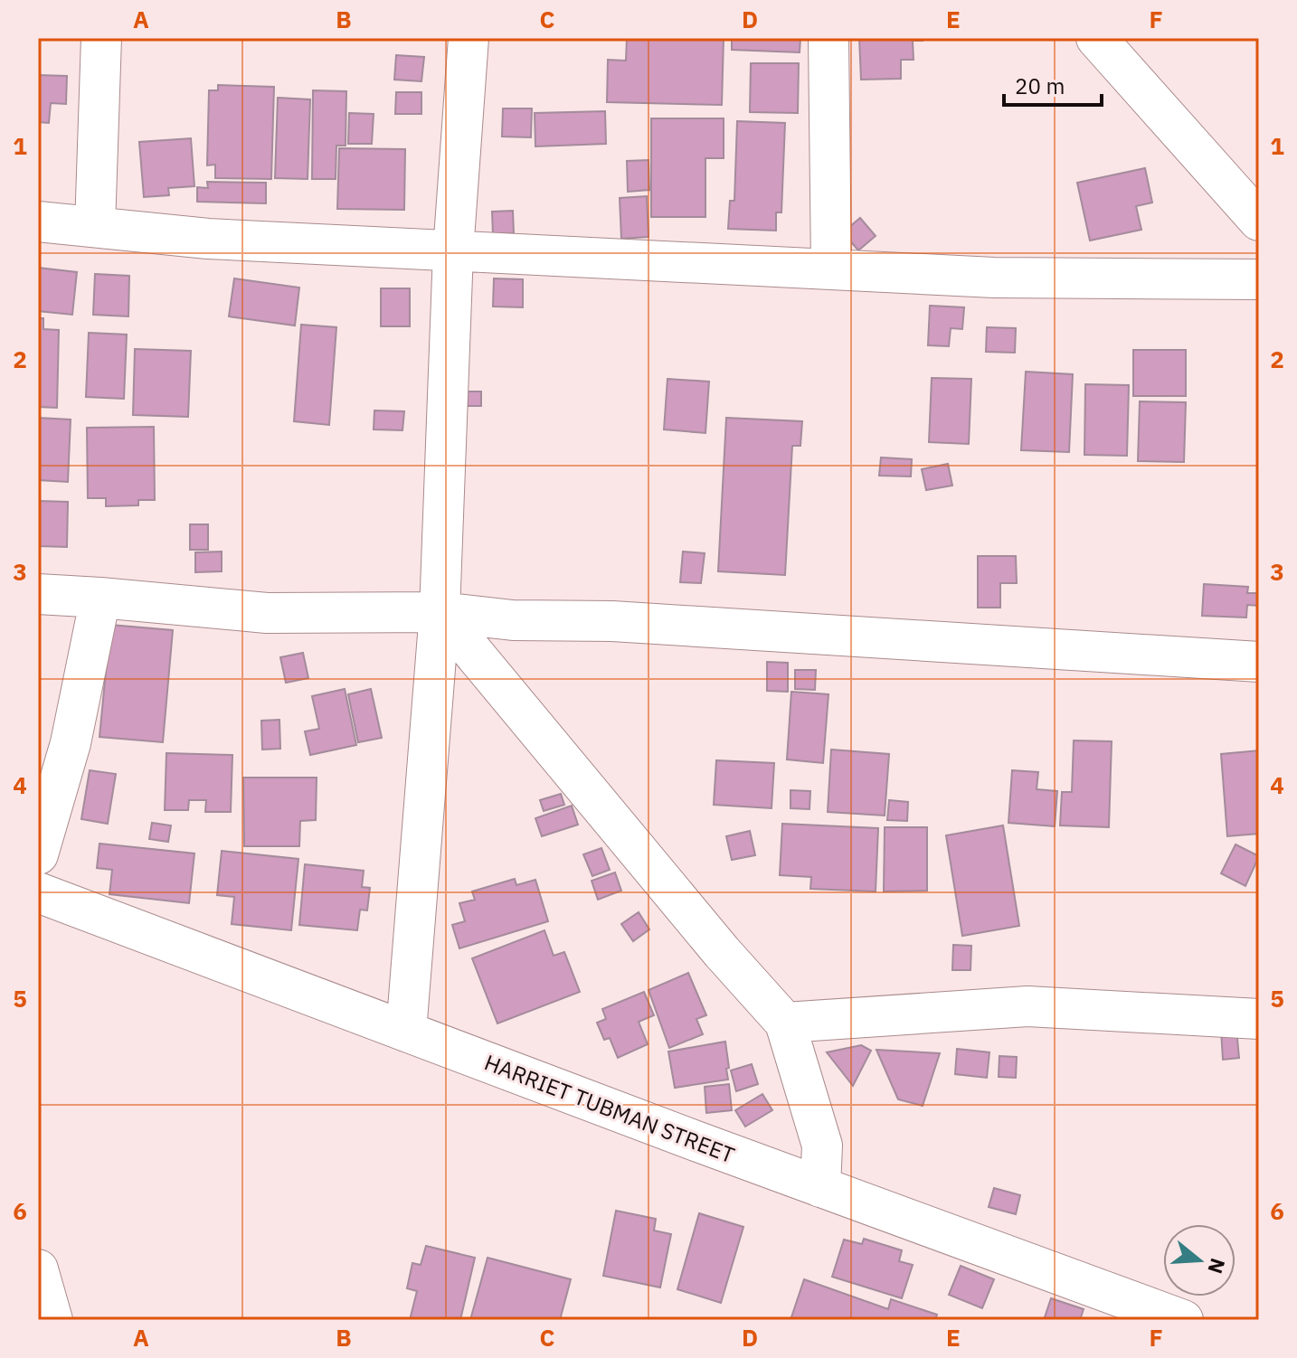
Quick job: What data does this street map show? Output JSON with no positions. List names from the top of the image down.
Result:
{
  "streets": {
    "street": ["HARRIET TUBMAN STREET"]
  },
  "scale_bar": "20 m",
  "north": "right",
  "grid": {
    "columns": [
      "A",
      "B",
      "C",
      "D",
      "E",
      "F"
    ],
    "rows": [
      "1",
      "2",
      "3",
      "4",
      "5",
      "6"
    ]
  }
}
